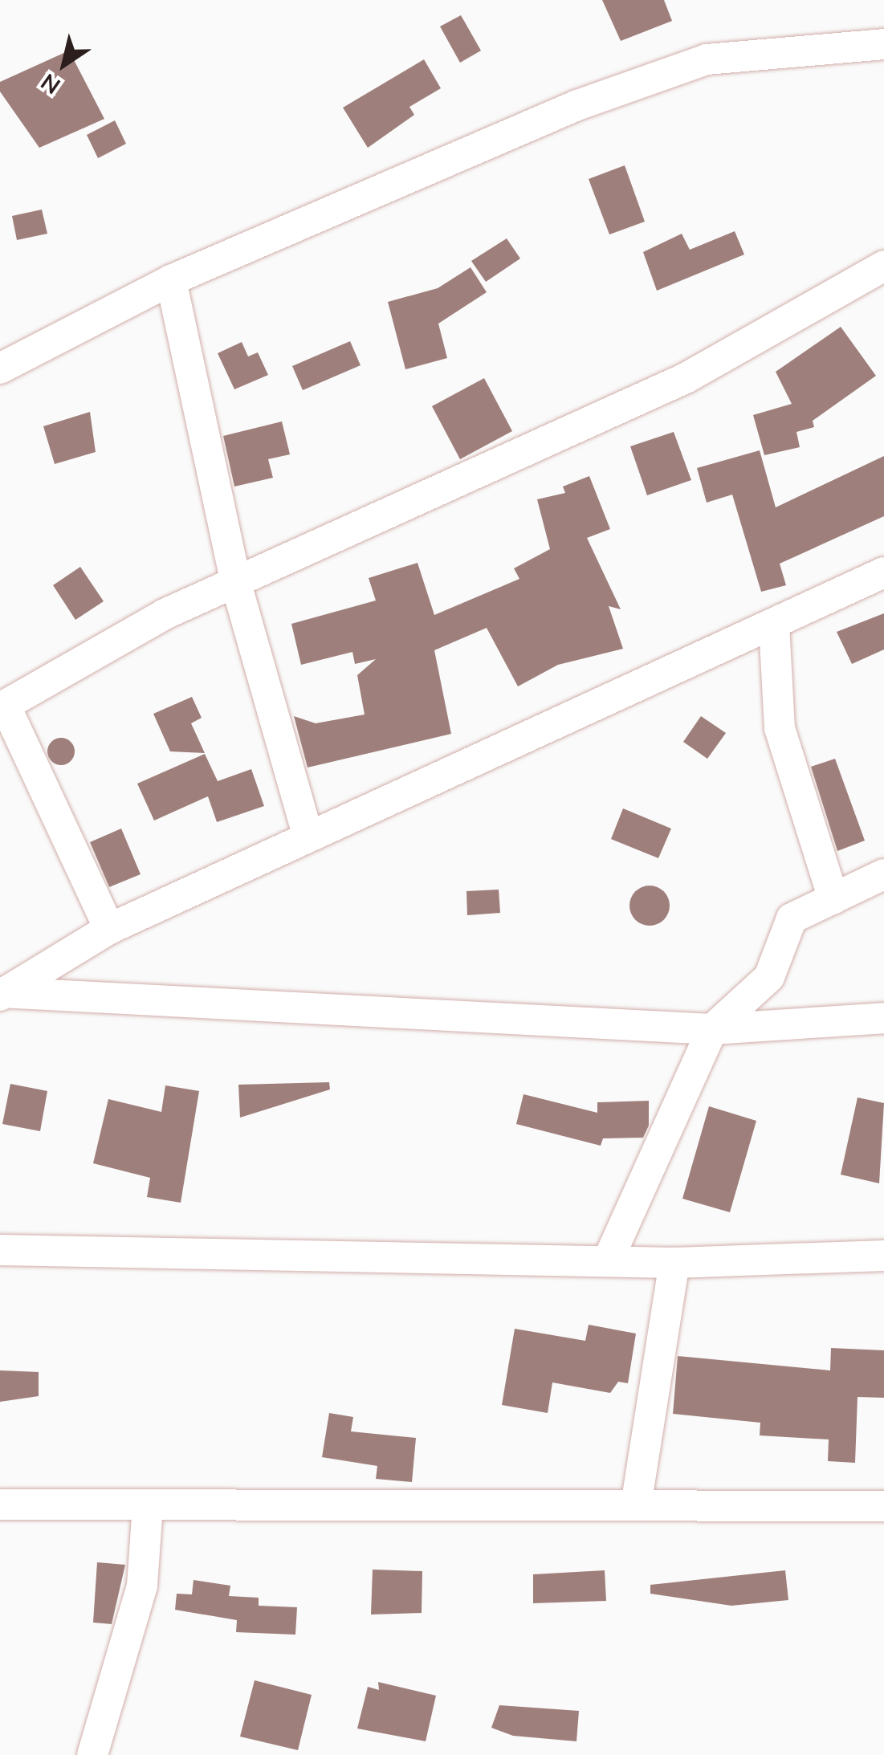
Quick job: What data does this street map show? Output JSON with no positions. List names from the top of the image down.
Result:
{
  "north": "bottom left"
}
